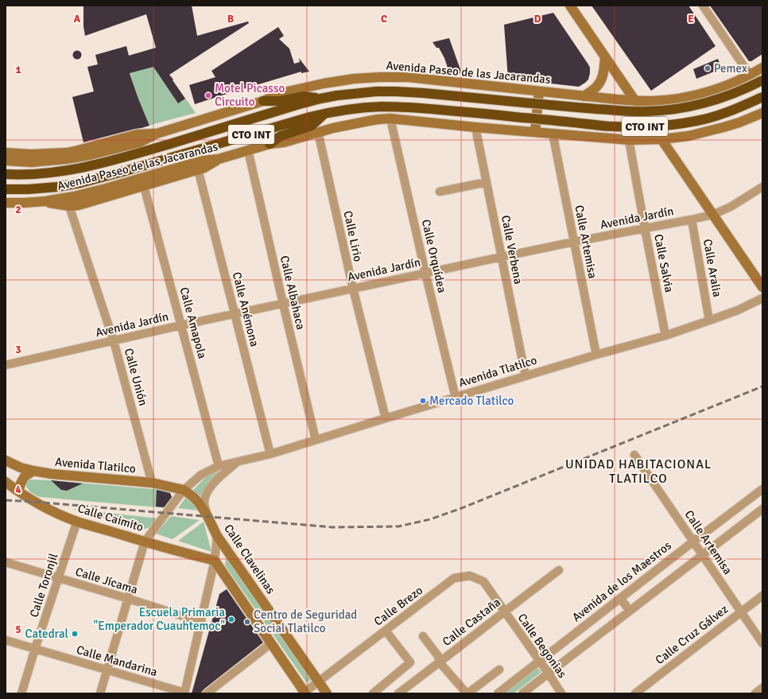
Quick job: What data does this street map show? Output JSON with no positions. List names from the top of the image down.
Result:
{
  "streets": {
    "highway": ["CTO INT"],
    "main road": [
      "Avenida Paseo de las Jacarandas",
      "Avenida Tlatilco",
      "Calle Caimito",
      "Calle Clavelinas"
    ],
    "street": [
      "Avenida Jardín",
      "Calle Lirio",
      "Calle Artemisa",
      "Calle Verbena",
      "Calle Orquídea",
      "Calle Salvia",
      "Calle Aralia",
      "Calle Albahaca",
      "Calle Anémona",
      "Calle Amapola",
      "Calle Unión",
      "Calle Jícama",
      "Avenida de los Maestros",
      "Calle Toronjil",
      "Calle Brezo",
      "Calle Castaña",
      "Calle Cruz Gálvez",
      "Calle Begonias",
      "Calle Mandarina"
    ]
  },
  "crossings": [
    ["Avenida Paseo de las Jacarandas", "Calle Lirio"],
    ["Avenida Paseo de las Jacarandas", "Calle Artemisa"],
    ["Avenida Paseo de las Jacarandas", "Calle Verbena"],
    ["Avenida Paseo de las Jacarandas", "Calle Orquídea"],
    ["Avenida Paseo de las Jacarandas", "Calle Salvia"],
    ["Avenida Paseo de las Jacarandas", "Calle Albahaca"],
    ["Avenida Paseo de las Jacarandas", "Calle Anémona"],
    ["Avenida Jardín", "Calle Lirio"],
    ["Avenida Jardín", "Calle Artemisa"],
    ["Avenida Jardín", "Calle Verbena"],
    ["Avenida Jardín", "Calle Orquídea"],
    ["Avenida Jardín", "Calle Salvia"],
    ["Avenida Jardín", "Calle Aralia"],
    ["Avenida Jardín", "Calle Albahaca"],
    ["Avenida Jardín", "Calle Anémona"],
    ["Avenida Jardín", "Calle Amapola"],
    ["Avenida Jardín", "Calle Unión"],
    ["Calle Lirio", "Avenida Tlatilco"],
    ["Calle Artemisa", "Avenida Tlatilco"],
    ["Calle Artemisa", "Avenida de los Maestros"],
    ["Calle Artemisa", "Calle Cruz Gálvez"],
    ["Calle Verbena", "Avenida Tlatilco"],
    ["Calle Orquídea", "Avenida Tlatilco"],
    ["Calle Salvia", "Avenida Tlatilco"],
    ["Calle Aralia", "Avenida Tlatilco"],
    ["Calle Albahaca", "Avenida Tlatilco"],
    ["Calle Anémona", "Avenida Tlatilco"],
    ["Calle Amapola", "Avenida Tlatilco"],
    ["Avenida Tlatilco", "Calle Unión"],
    ["Avenida Tlatilco", "Calle Clavelinas"],
    ["Calle Caimito", "Calle Toronjil"],
    ["Calle Clavelinas", "Calle Brezo"],
    ["Calle Jícama", "Calle Toronjil"],
    ["Avenida de los Maestros", "Calle Begonias"],
    ["Calle Toronjil", "Calle Mandarina"],
    ["Calle Brezo", "Calle Castaña"],
    ["Calle Brezo", "Calle Begonias"],
    ["Calle Castaña", "Calle Begonias"]
  ],
  "districts": ["UNIDAD HABITACIONAL TLATILCO"],
  "places": [
    "Pemex",
    "Motel Picasso Circuito",
    "Mercado Tlatilco",
    "Escuela Primaria \"Emperador Cuauhtemoc\"",
    "Centro de Seguridad Social Tlatilco",
    "Catedral"
  ],
  "grid": {
    "columns": [
      "A",
      "B",
      "C",
      "D",
      "E"
    ],
    "rows": [
      "1",
      "2",
      "3",
      "4",
      "5"
    ]
  }
}
